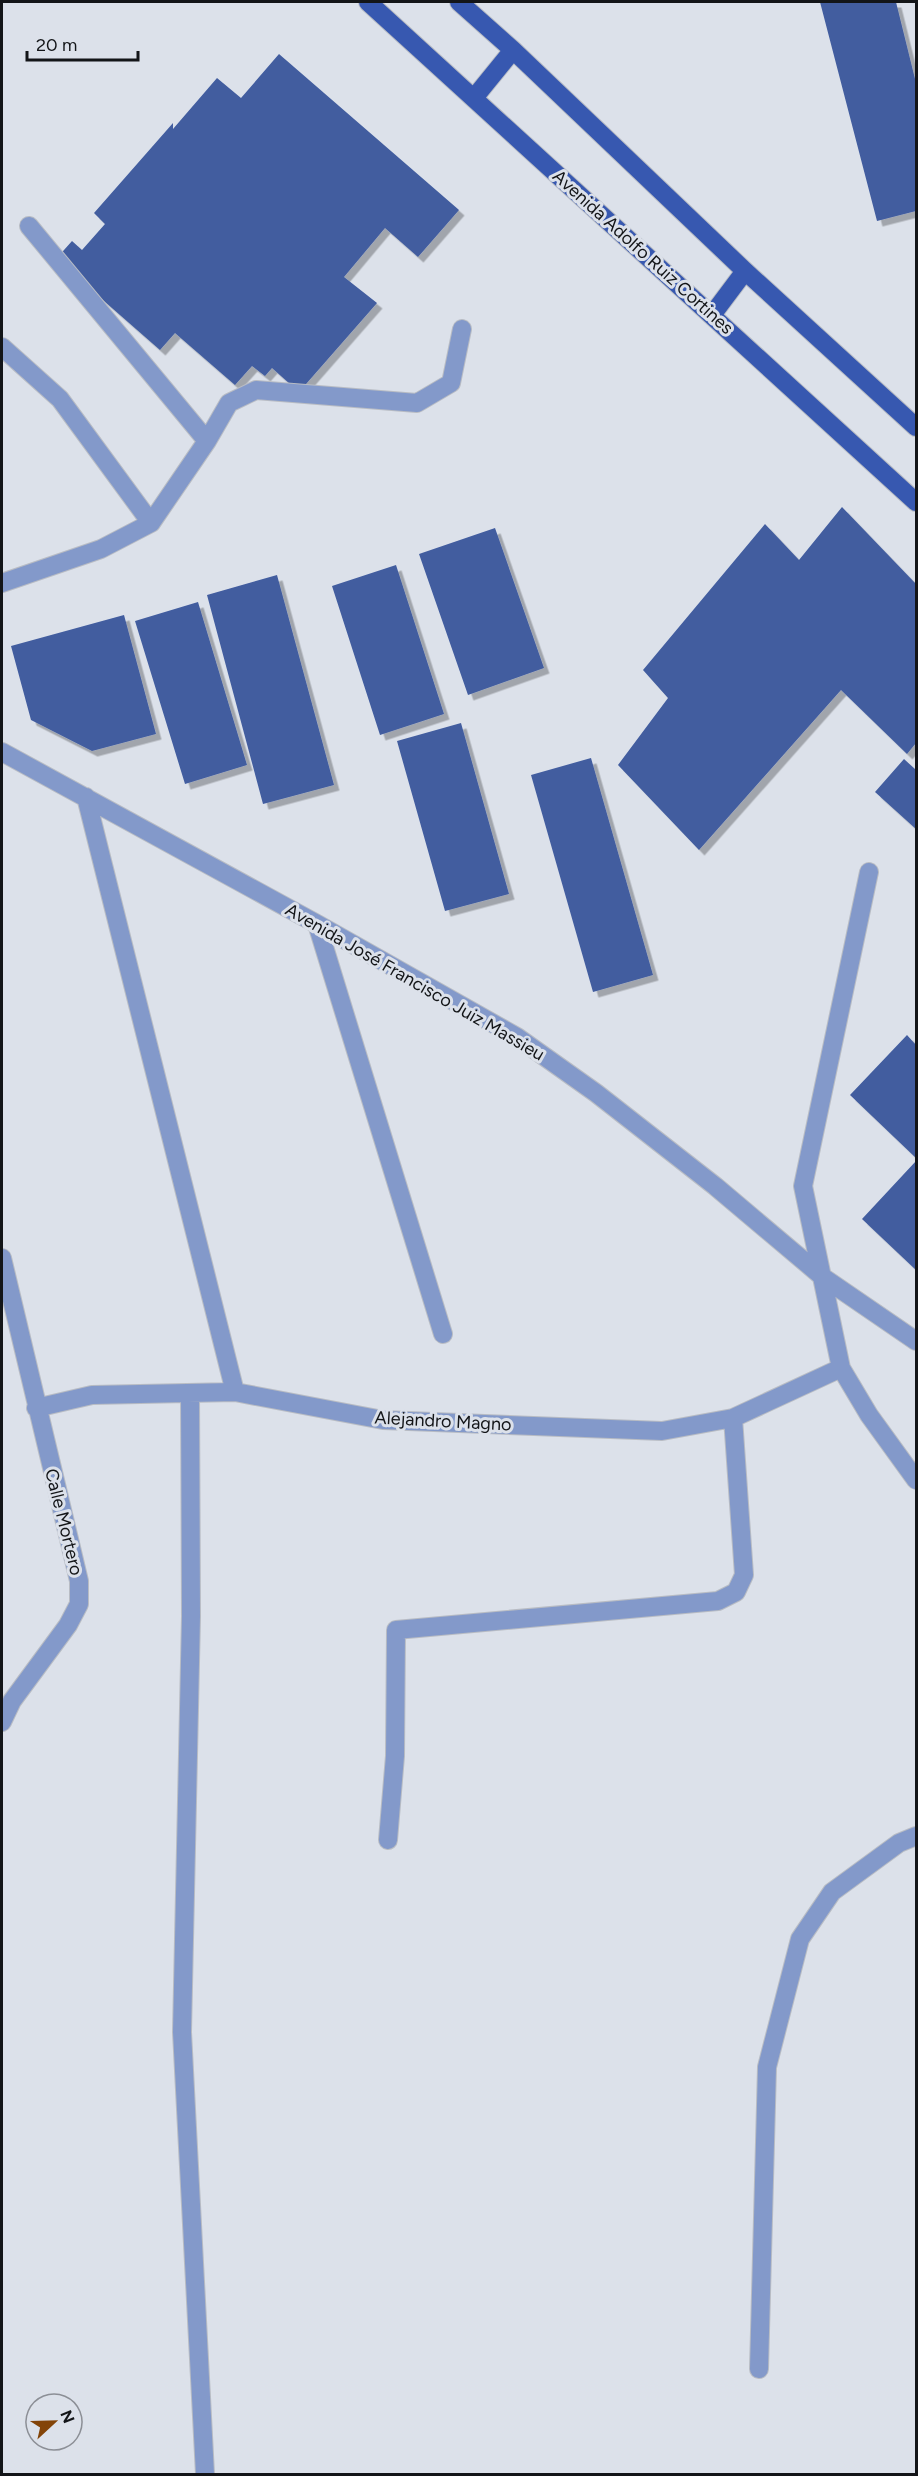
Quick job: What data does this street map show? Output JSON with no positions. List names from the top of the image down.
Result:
{
  "streets": {
    "main road": ["Avenida Adolfo Ruiz Cortines"],
    "street": ["Avenida José Francisco Juiz Massieu", "Alejandro Magno", "Calle Mortero"]
  },
  "crossings": [
    ["Alejandro Magno", "Calle Mortero"]
  ],
  "scale_bar": "20 m",
  "north": "right"
}
